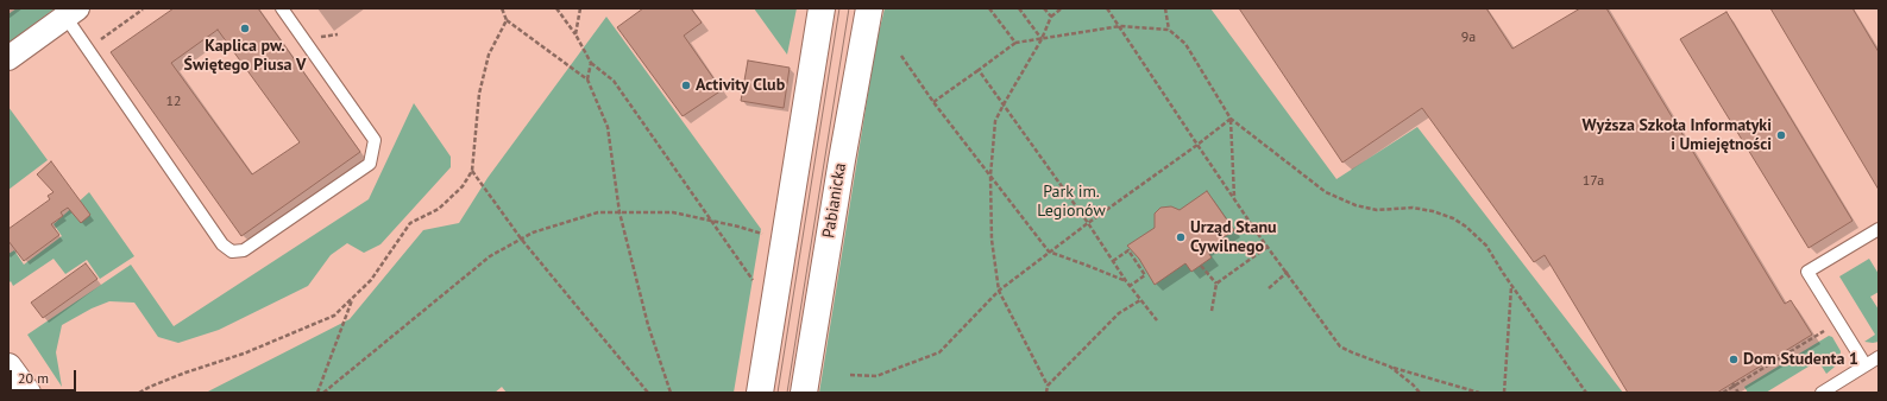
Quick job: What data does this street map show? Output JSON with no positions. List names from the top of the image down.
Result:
{
  "streets": {
    "street": ["Pabianicka"]
  },
  "parks": ["Park im. Legionów"],
  "places": [
    "Kaplica pw. Świętego Piusa V",
    "Activity Club",
    "Wyższa Szkoła Informatyki i Umiejętności",
    "Urząd Stanu Cywilnego",
    "Dom Studenta 1"
  ],
  "house_numbers": ["9a", "12", "17a"],
  "scale_bar": "20 m"
}
